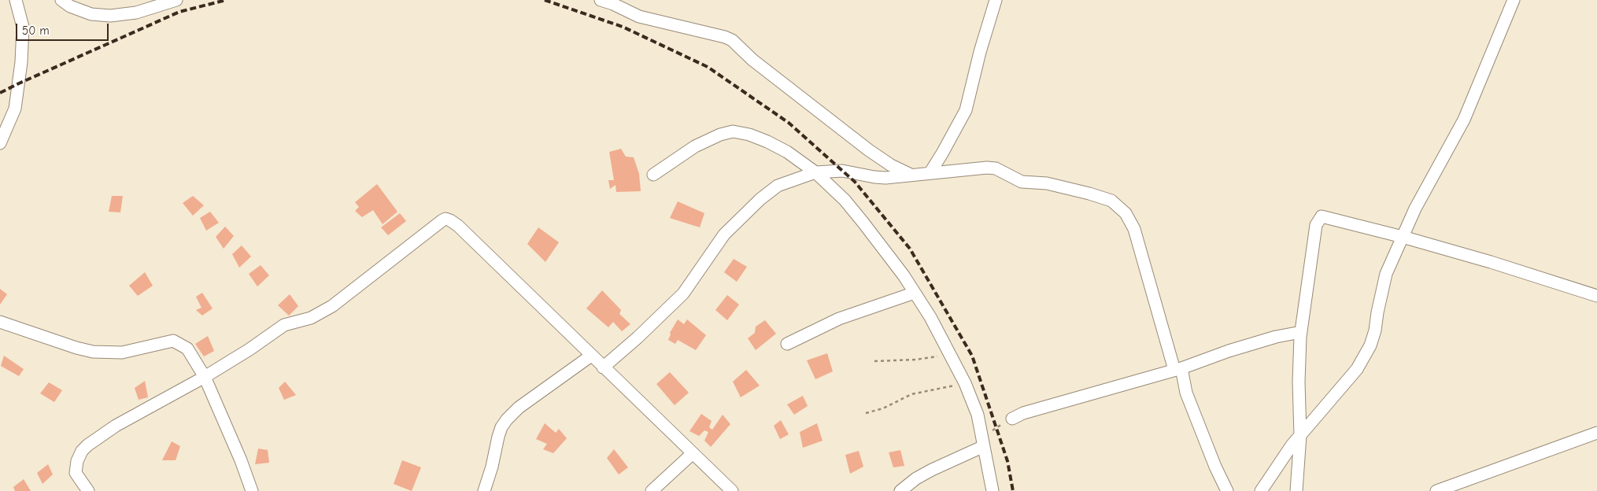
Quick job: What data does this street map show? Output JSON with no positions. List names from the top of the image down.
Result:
{
  "scale_bar": "50 m"
}
